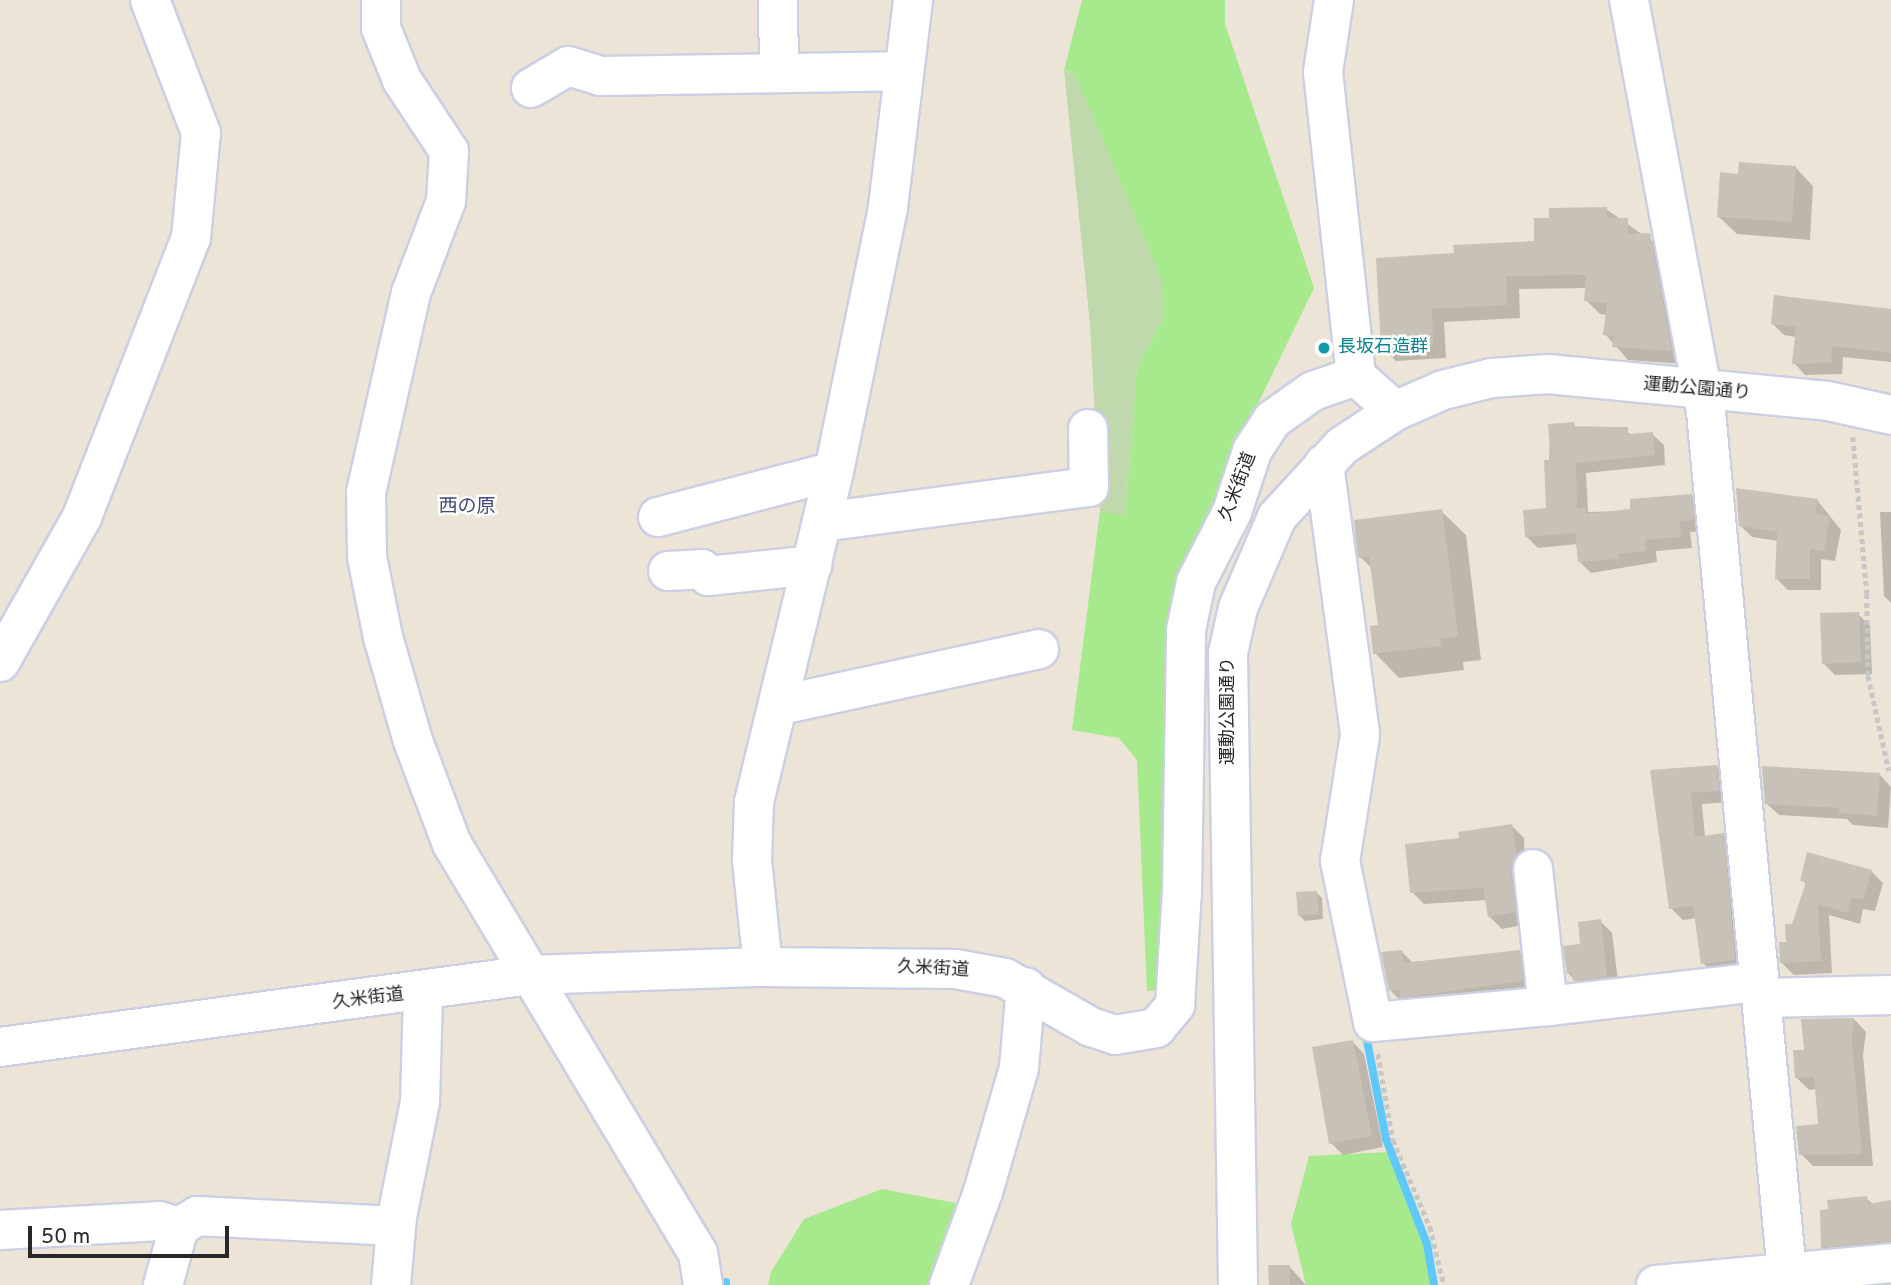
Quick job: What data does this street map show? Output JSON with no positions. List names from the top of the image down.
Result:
{
  "streets": {
    "street": ["運動公園通り", "久米街道"]
  },
  "districts": ["西の原"],
  "places": ["長坂石造群"],
  "scale_bar": "50 m"
}
